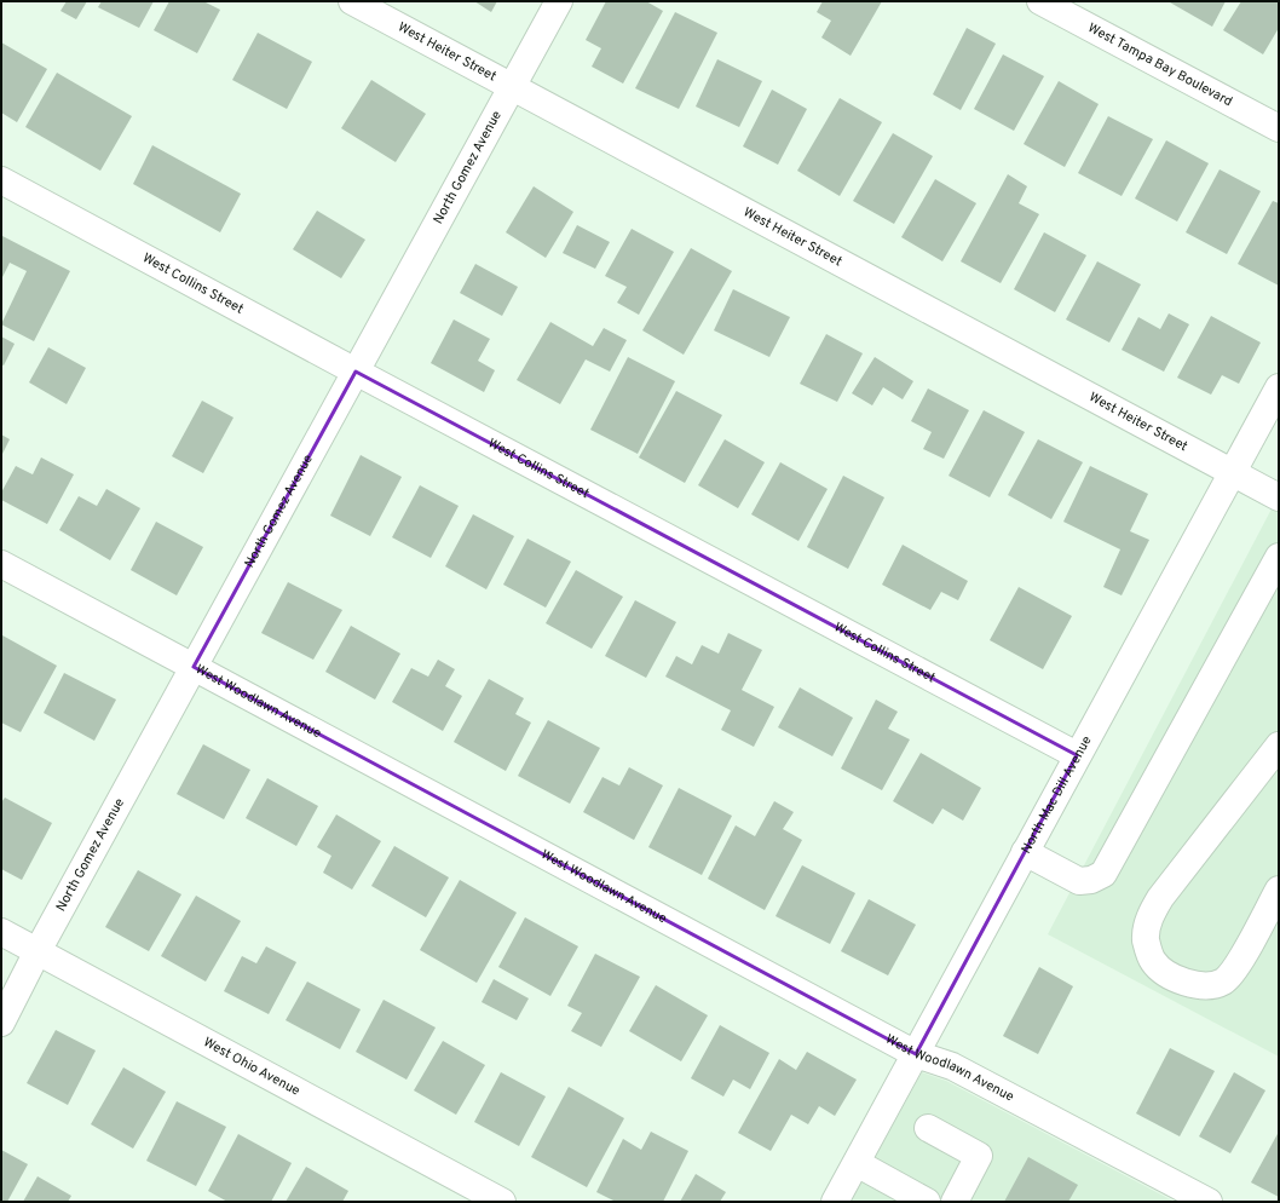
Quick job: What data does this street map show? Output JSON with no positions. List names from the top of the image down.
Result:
{
  "streets": {
    "street": [
      "West Heiter Street",
      "West Tampa Bay Boulevard",
      "North Gomez Avenue",
      "West Collins Street",
      "West Woodlawn Avenue",
      "North Mac Dill Avenue",
      "West Ohio Avenue"
    ]
  },
  "crossings": [
    ["West Heiter Street", "North Gomez Avenue"],
    ["West Heiter Street", "North Mac Dill Avenue"],
    ["North Gomez Avenue", "West Collins Street"],
    ["North Gomez Avenue", "West Woodlawn Avenue"],
    ["North Gomez Avenue", "West Ohio Avenue"],
    ["West Collins Street", "North Mac Dill Avenue"],
    ["West Woodlawn Avenue", "North Mac Dill Avenue"]
  ]
}
